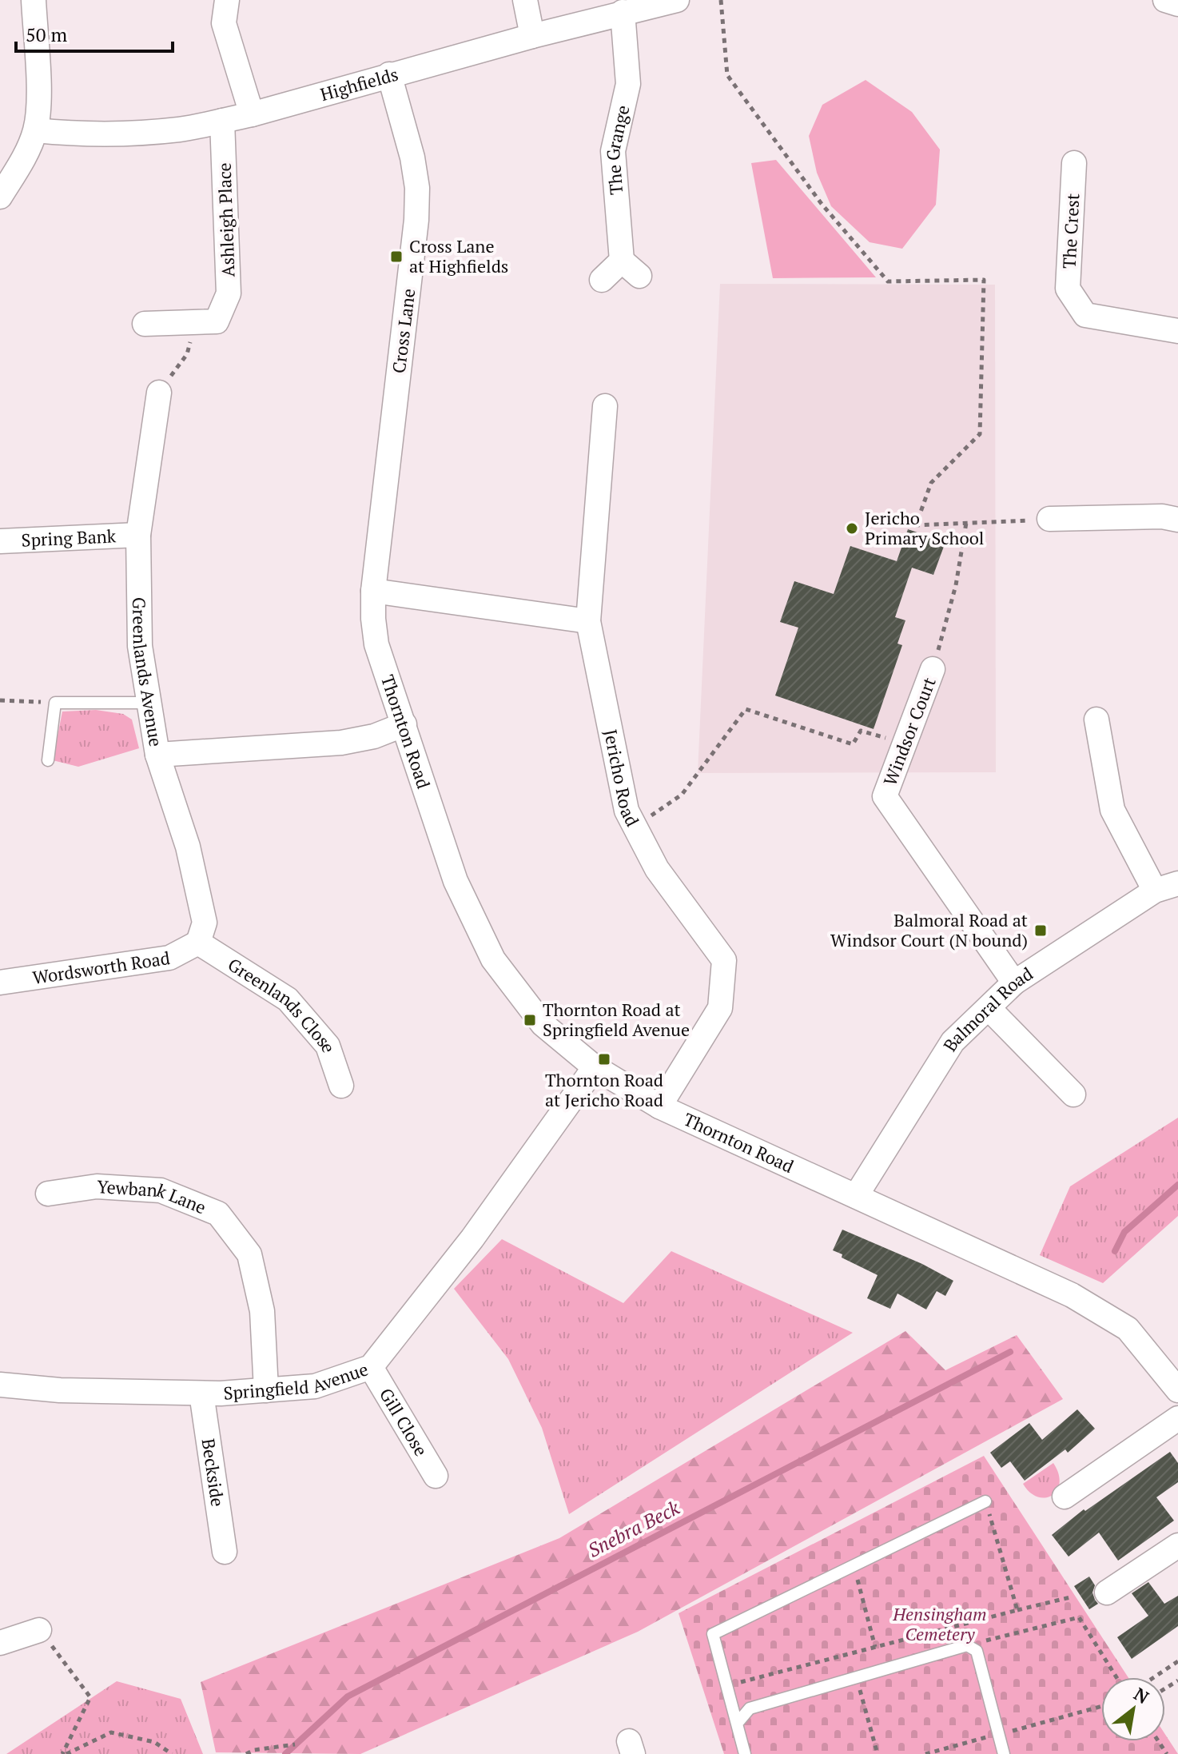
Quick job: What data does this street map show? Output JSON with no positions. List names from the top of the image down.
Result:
{
  "streets": {
    "street": [
      "Highfields",
      "The Grange",
      "Ashleigh Place",
      "The Crest",
      "Cross Lane",
      "Spring Bank",
      "Greenlands Avenue",
      "Thornton Road",
      "Windsor Court",
      "Jericho Road",
      "Wordsworth Road",
      "Greenlands Close",
      "Balmoral Road",
      "Yewbank Lane",
      "Springfield Avenue",
      "Gill Close",
      "Beckside"
    ]
  },
  "crossings": [
    ["Highfields", "The Grange"],
    ["Highfields", "Ashleigh Place"],
    ["Highfields", "Cross Lane"],
    ["Cross Lane", "Thornton Road"],
    ["Spring Bank", "Greenlands Avenue"],
    ["Greenlands Avenue", "Wordsworth Road"],
    ["Greenlands Avenue", "Greenlands Close"],
    ["Thornton Road", "Jericho Road"],
    ["Thornton Road", "Balmoral Road"],
    ["Thornton Road", "Springfield Avenue"],
    ["Windsor Court", "Balmoral Road"],
    ["Wordsworth Road", "Greenlands Close"],
    ["Yewbank Lane", "Springfield Avenue"],
    ["Springfield Avenue", "Gill Close"],
    ["Springfield Avenue", "Beckside"]
  ],
  "water": ["Snebra Beck"],
  "parks": ["Hensingham Cemetery"],
  "places": {
    "transit": [
      "Cross Lane at Highfields",
      "Balmoral Road at Windsor Court (N bound)",
      "Thornton Road at Springfield Avenue",
      "Thornton Road at Jericho Road"
    ],
    "other": ["Jericho Primary School"]
  },
  "scale_bar": "50 m",
  "north": "top right"
}
